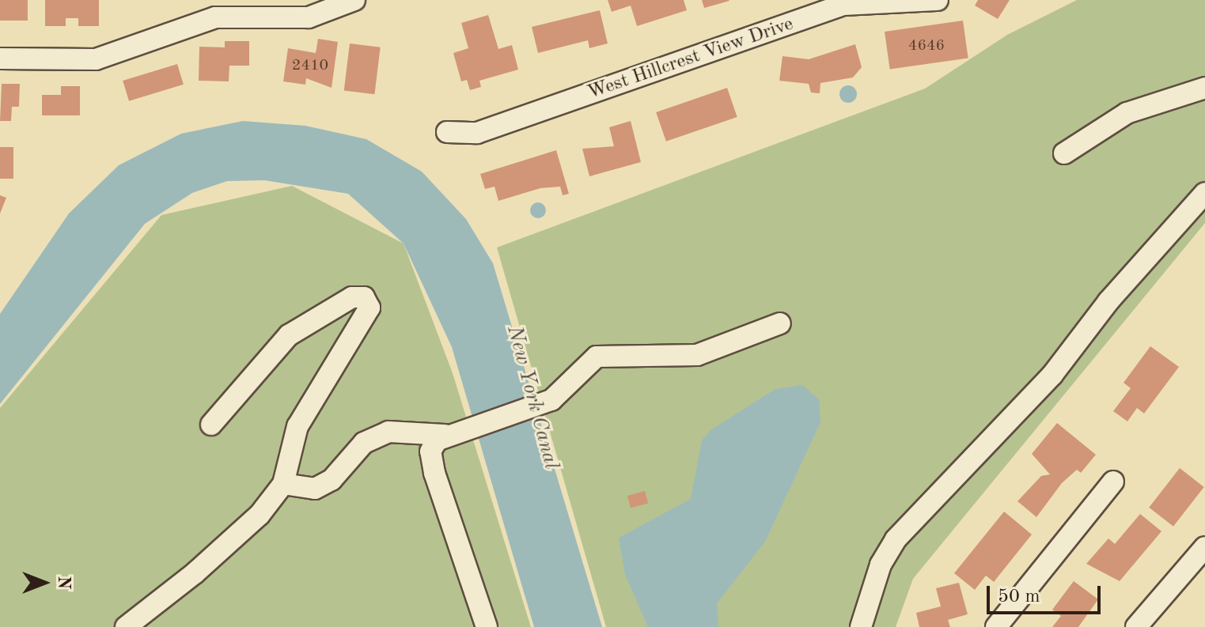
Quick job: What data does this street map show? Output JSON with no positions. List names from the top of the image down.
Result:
{
  "streets": {
    "street": ["West Hillcrest View Drive"]
  },
  "water": ["New York Canal"],
  "house_numbers": ["4646", "2410"],
  "scale_bar": "50 m",
  "north": "right"
}
